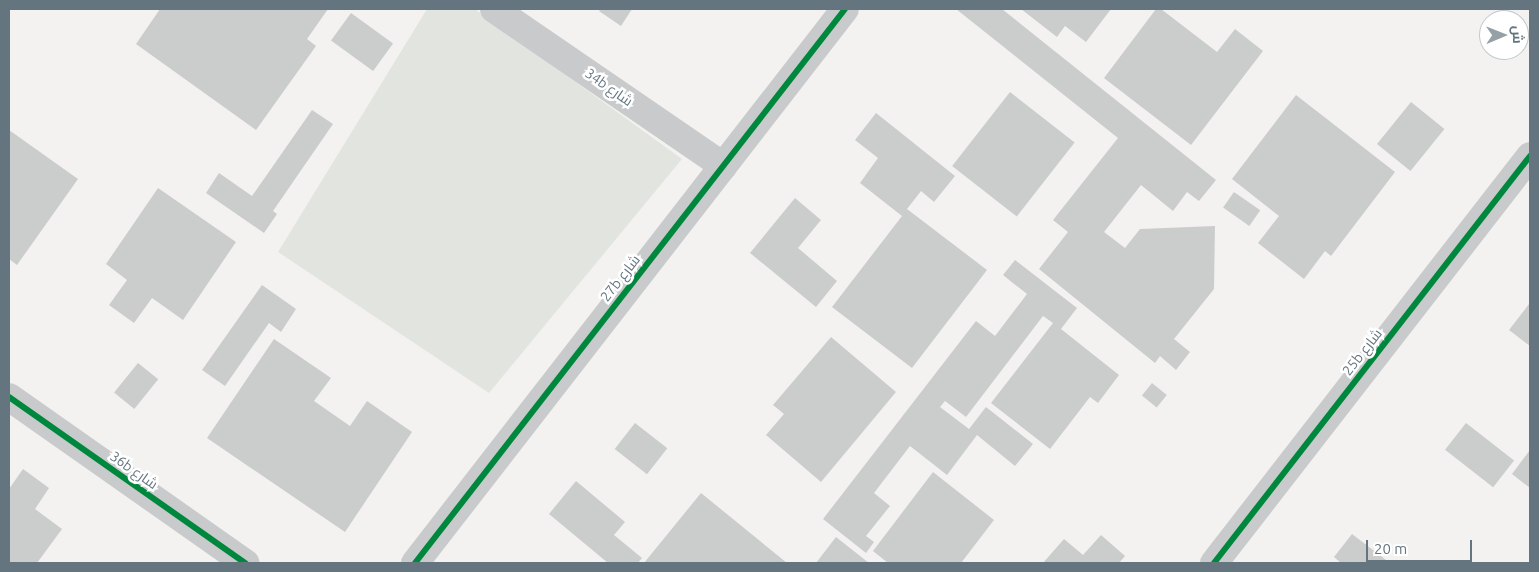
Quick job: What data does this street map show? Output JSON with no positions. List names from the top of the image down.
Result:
{
  "streets": {
    "street": [
      "34b شارع",
      "27b شارع",
      "25b شارع",
      "36b شارع"
    ]
  },
  "crossings": [
    ["34b شارع", "27b شارع"]
  ],
  "scale_bar": "20 m",
  "north": "right"
}
